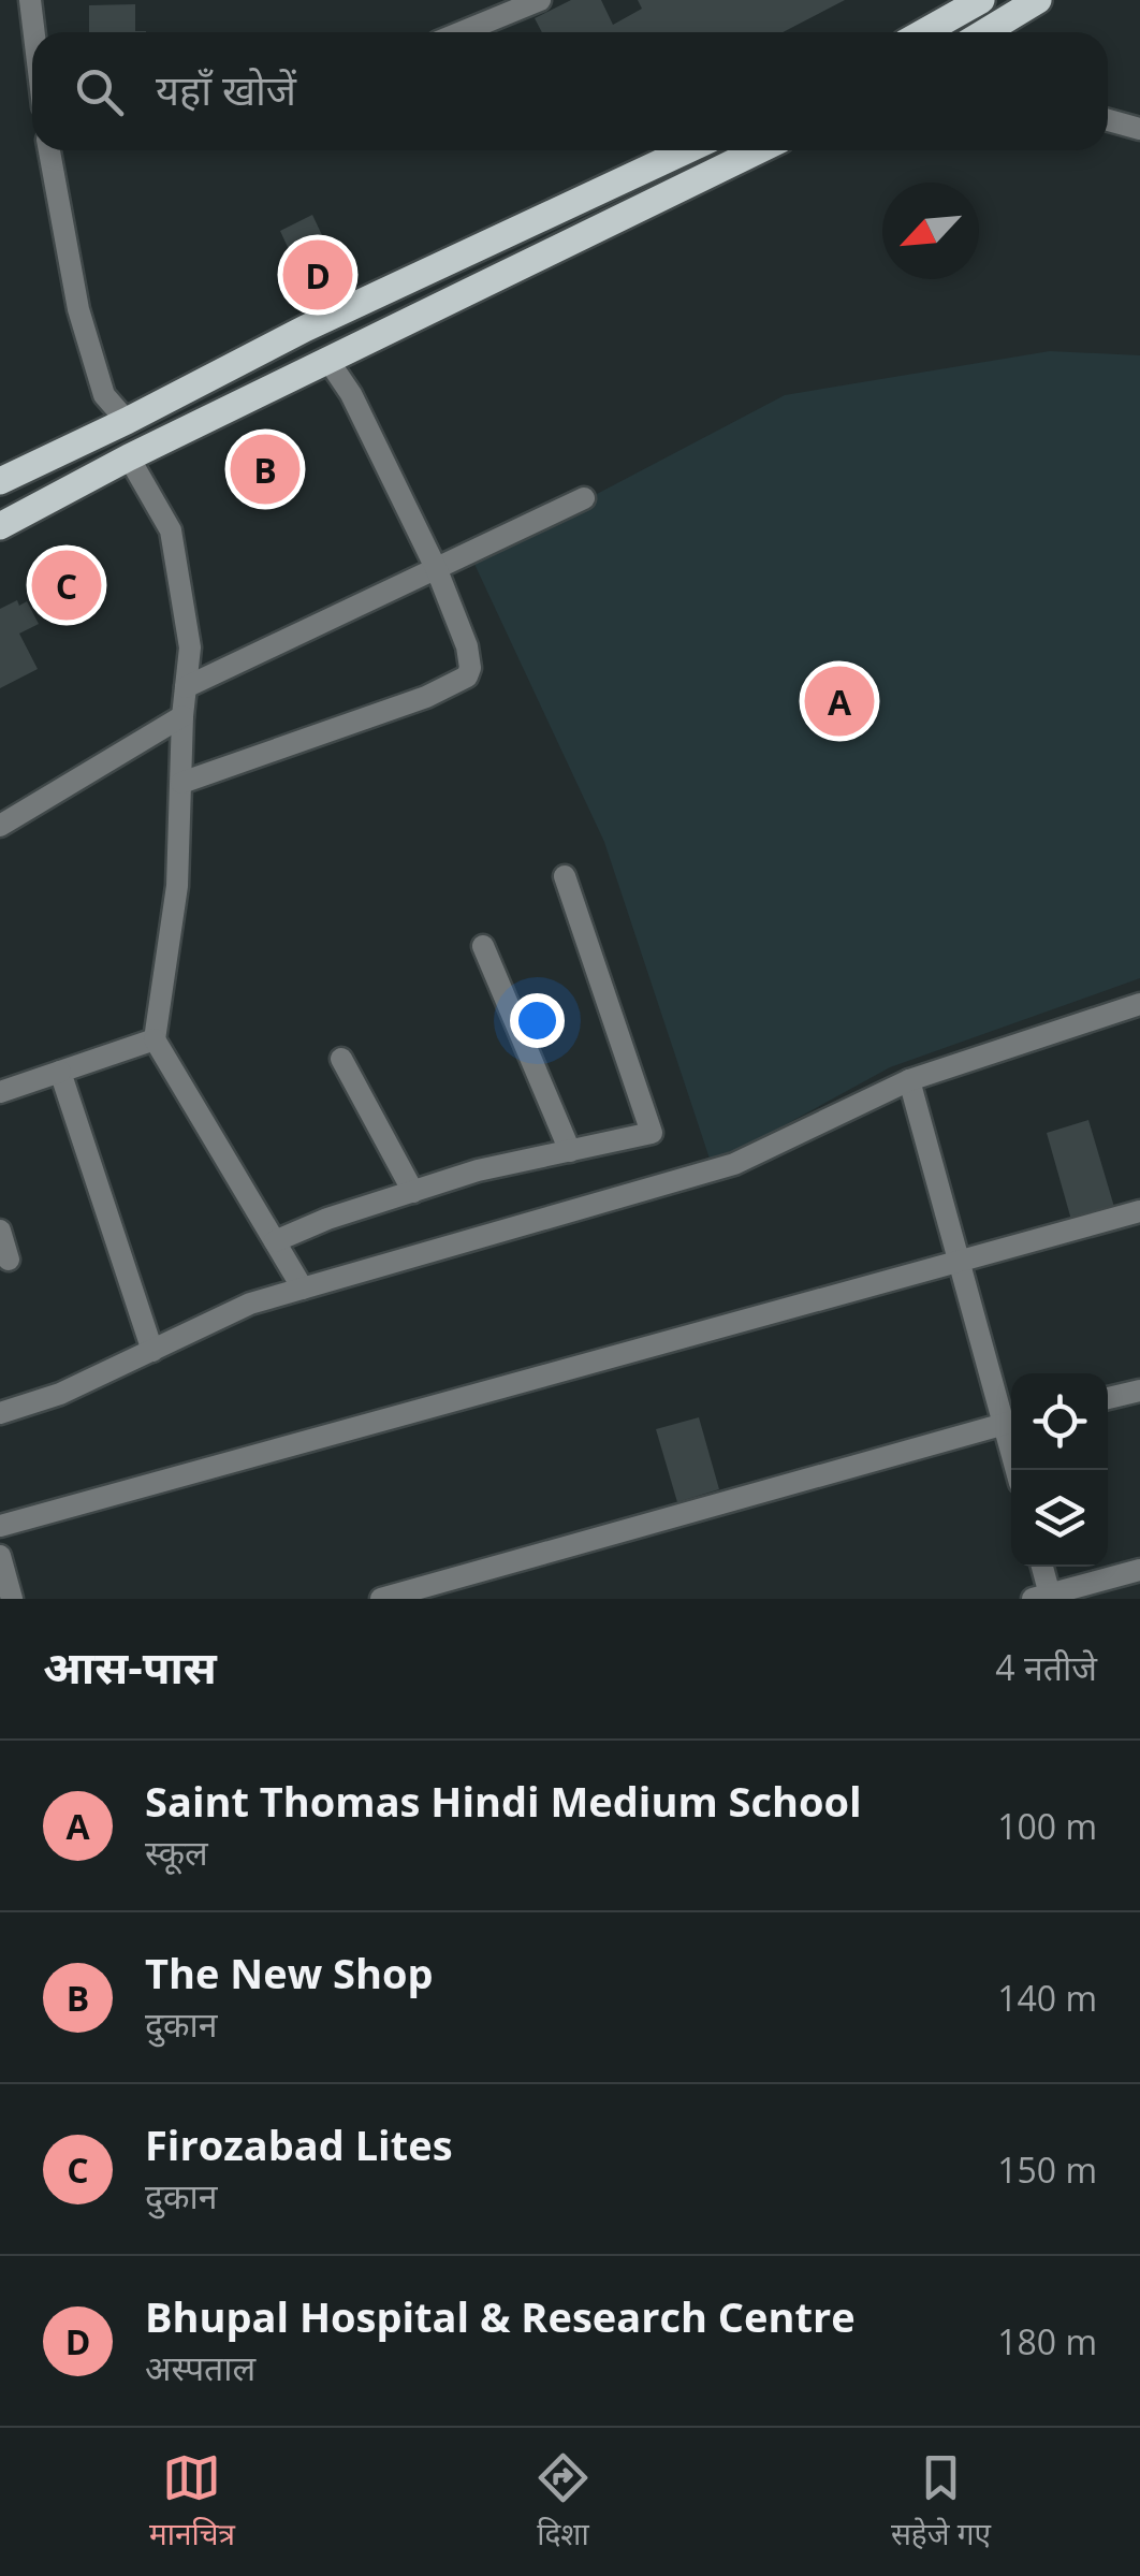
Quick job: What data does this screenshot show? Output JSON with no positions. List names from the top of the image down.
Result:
{
  "north": "bottom left",
  "page": {
    "search": "यहाँ खोजें",
    "pins": [
      "D",
      "B",
      "C",
      "A"
    ],
    "heading": ["आस-पास", "4 नतीजे"],
    "list": [
      {
        "mark": "A",
        "name": "Saint Thomas Hindi Medium School",
        "note": "स्कूल",
        "value": "100 m"
      },
      {
        "mark": "B",
        "name": "The New Shop",
        "note": "दुकान",
        "value": "140 m"
      },
      {
        "mark": "C",
        "name": "Firozabad Lites",
        "note": "दुकान",
        "value": "150 m"
      },
      {
        "mark": "D",
        "name": "Bhupal Hospital & Research Centre",
        "note": "अस्पताल",
        "value": "180 m"
      }
    ],
    "nav": ["मानचित्र", "दिशा", "सहेजे गए"]
  }
}
